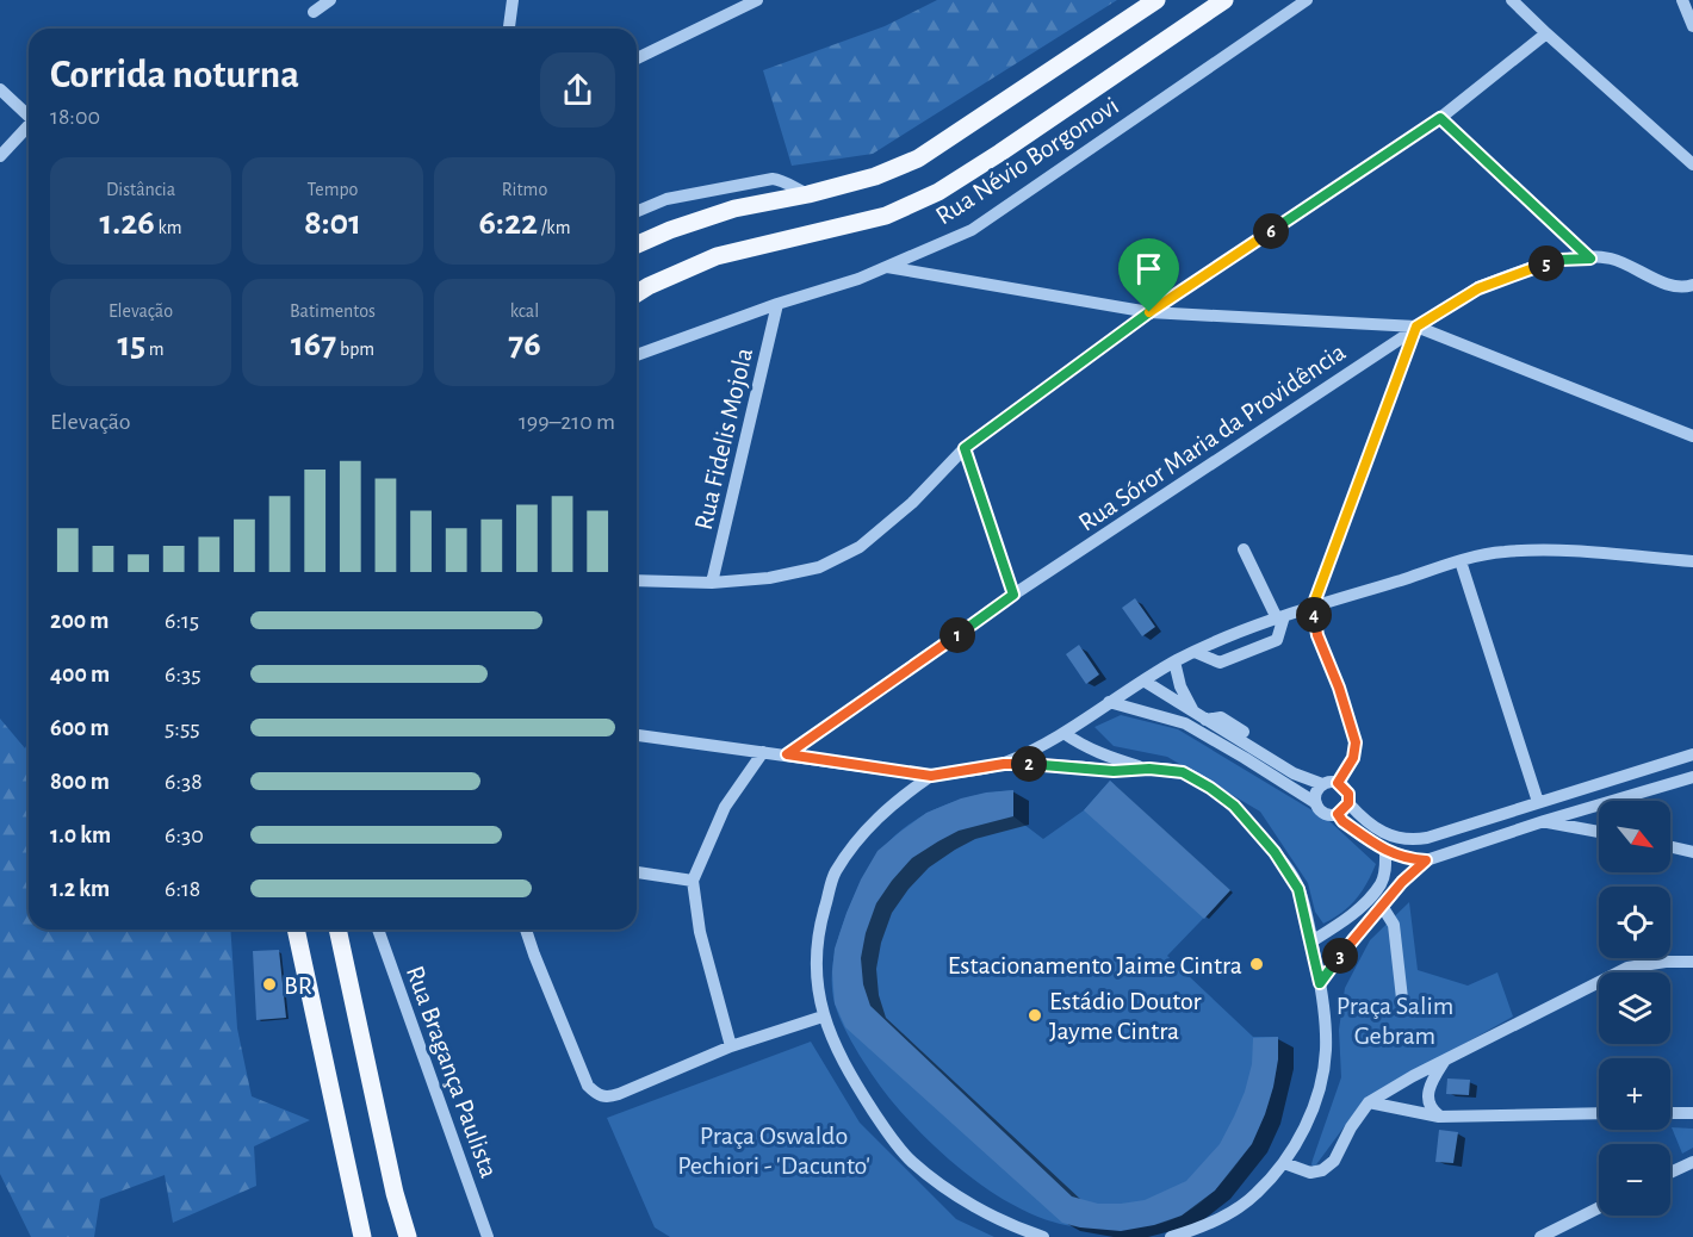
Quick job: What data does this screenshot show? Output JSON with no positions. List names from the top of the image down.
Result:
{
  "streets": {
    "street": [
      "Rua Névio Borgonovi",
      "Rua Sóror Maria da Providência",
      "Rua Fidelis Mojola",
      "Rua Bragança Paulista"
    ]
  },
  "crossings": [
    ["Rua Névio Borgonovi", "Rua Fidelis Mojola"]
  ],
  "parks": ["Praça Salim Gebram", "Praça Oswaldo Pechiori - 'Dacunto'"],
  "places": ["Estacionamento Jaime Cintra", "BR", "Estádio Doutor Jayme Cintra"],
  "north": "bottom right",
  "page": {
    "heading": ["Corrida noturna", "18:00"],
    "stats": [
      ["Distância", "1.26 km"],
      ["Tempo", "8:01"],
      ["Ritmo", "6:22 /km"],
      ["Elevação", "15 m"],
      ["Batimentos", "167 bpm"],
      ["kcal", "76"]
    ],
    "pins": [
      "6",
      "5",
      "4",
      "1",
      "2",
      "3"
    ],
    "chart": ["Elevação", "199–210 m"],
    "list": [
      {
        "name": "200 m",
        "note": "6:15"
      },
      {
        "name": "400 m",
        "note": "6:35"
      },
      {
        "name": "600 m",
        "note": "5:55"
      },
      {
        "name": "800 m",
        "note": "6:38"
      },
      {
        "name": "1.0 km",
        "note": "6:30"
      },
      {
        "name": "1.2 km",
        "note": "6:18"
      }
    ],
    "map_buttons": ["+", "−"]
  }
}
